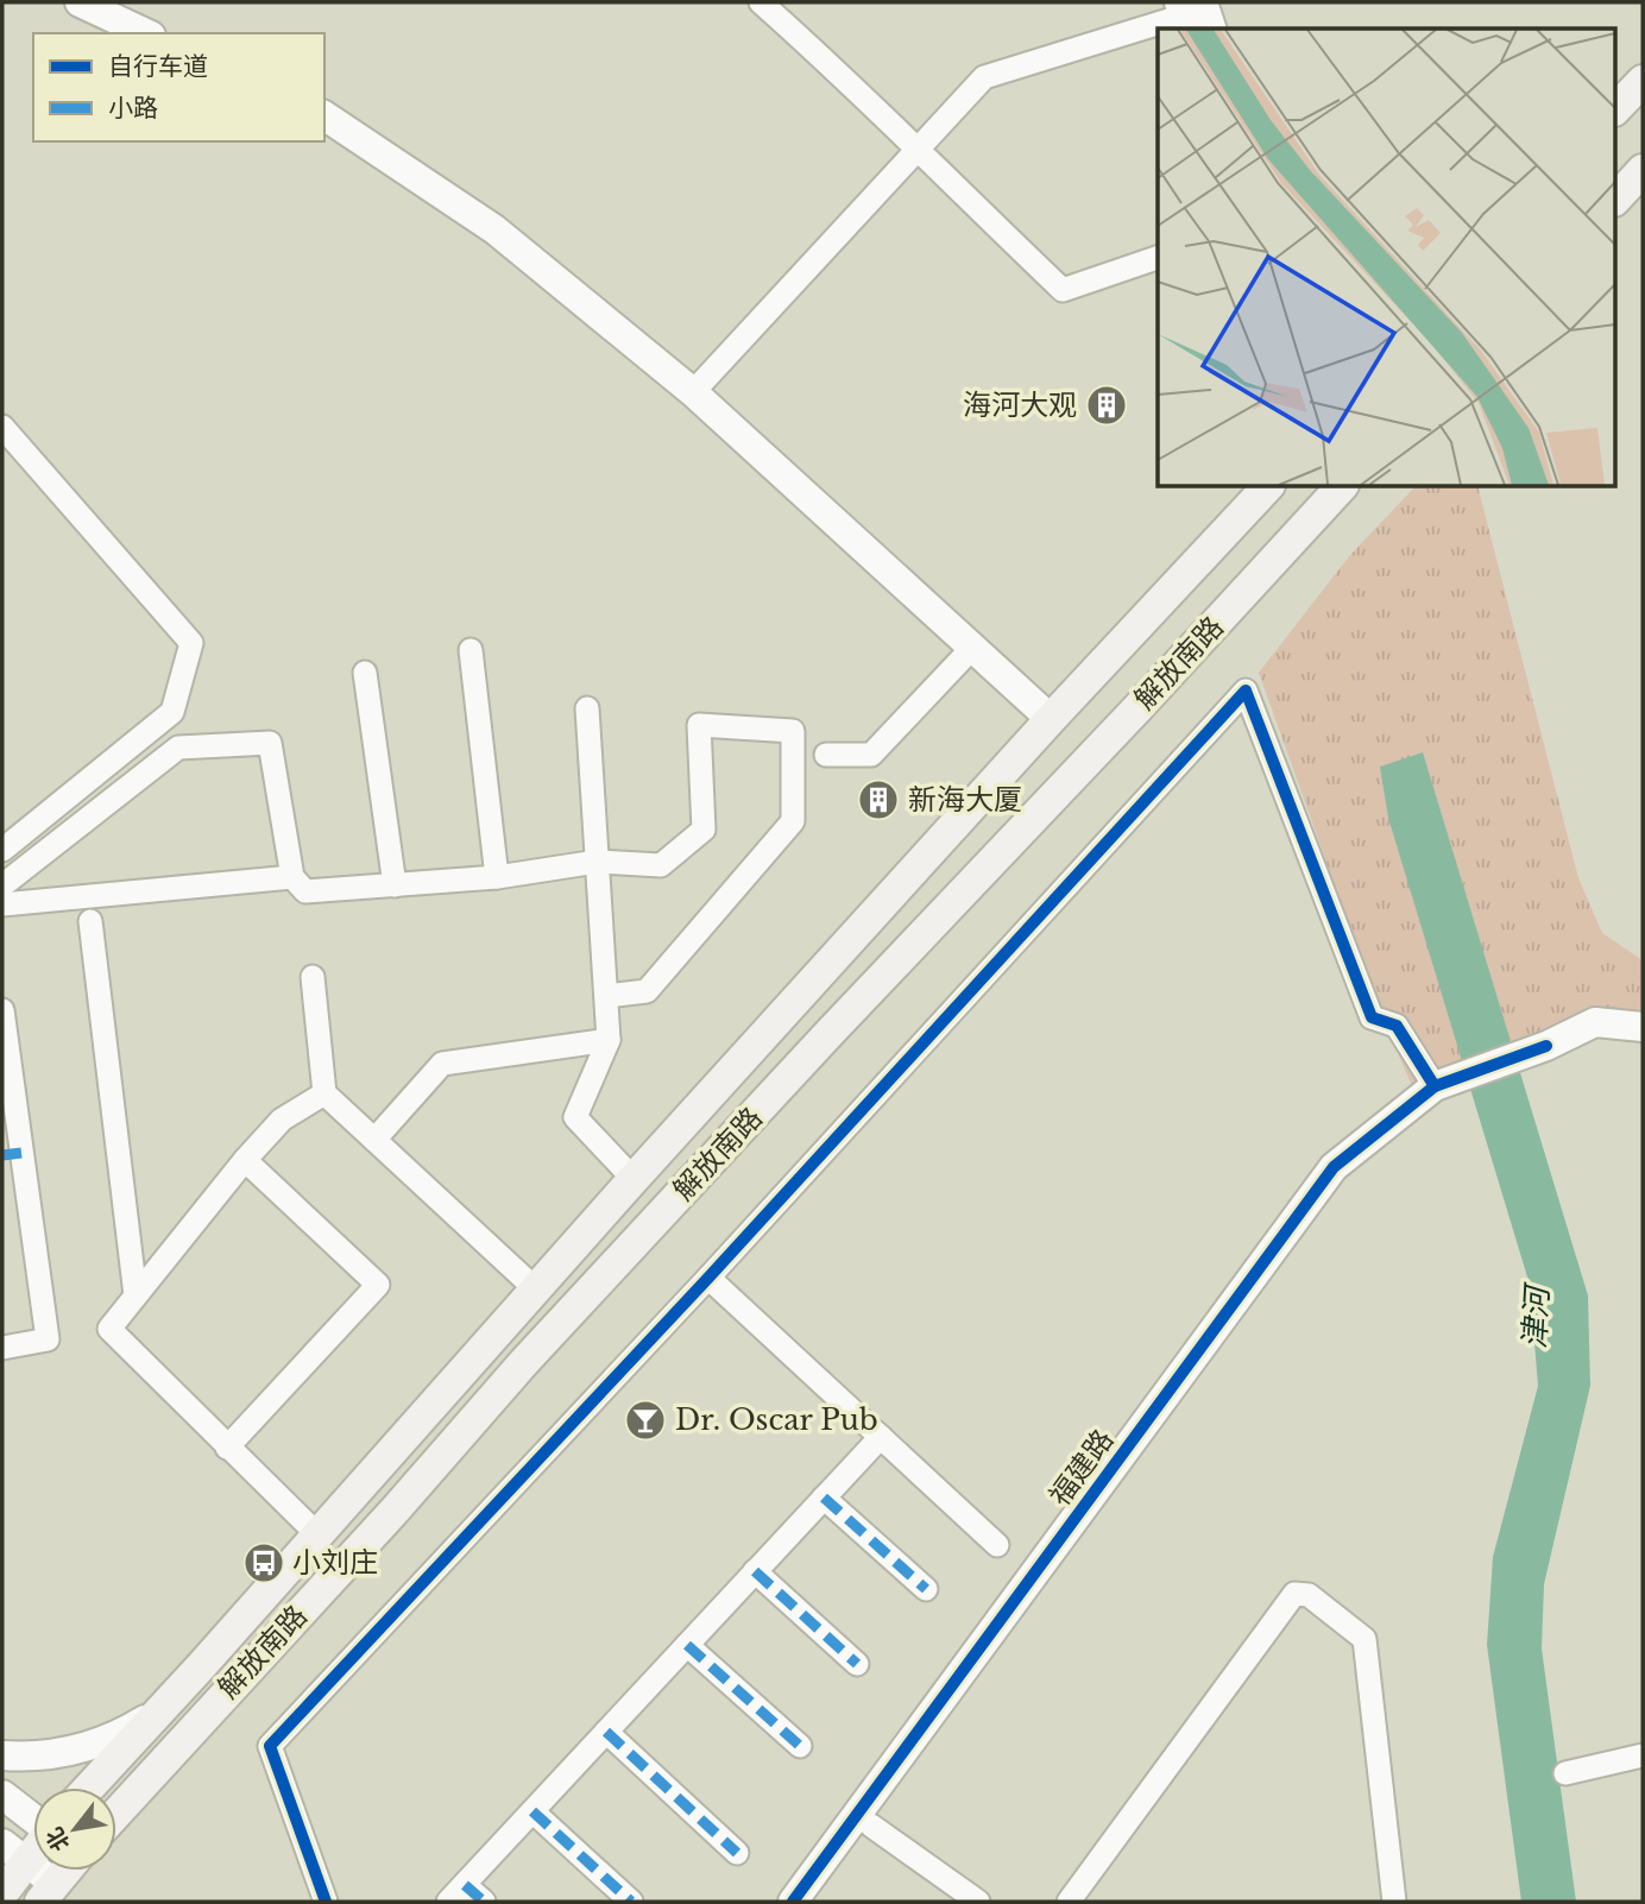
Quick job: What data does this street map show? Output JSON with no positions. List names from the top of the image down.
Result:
{
  "streets": {
    "main road": ["解放南路"],
    "street": ["福建路"]
  },
  "water": ["津河"],
  "places": {
    "building": ["海河大观", "新海大厦"],
    "bar": ["Dr. Oscar Pub"],
    "bus stop": ["小刘庄"]
  },
  "legend": ["自行车道", "小路"],
  "north": "bottom left"
}
